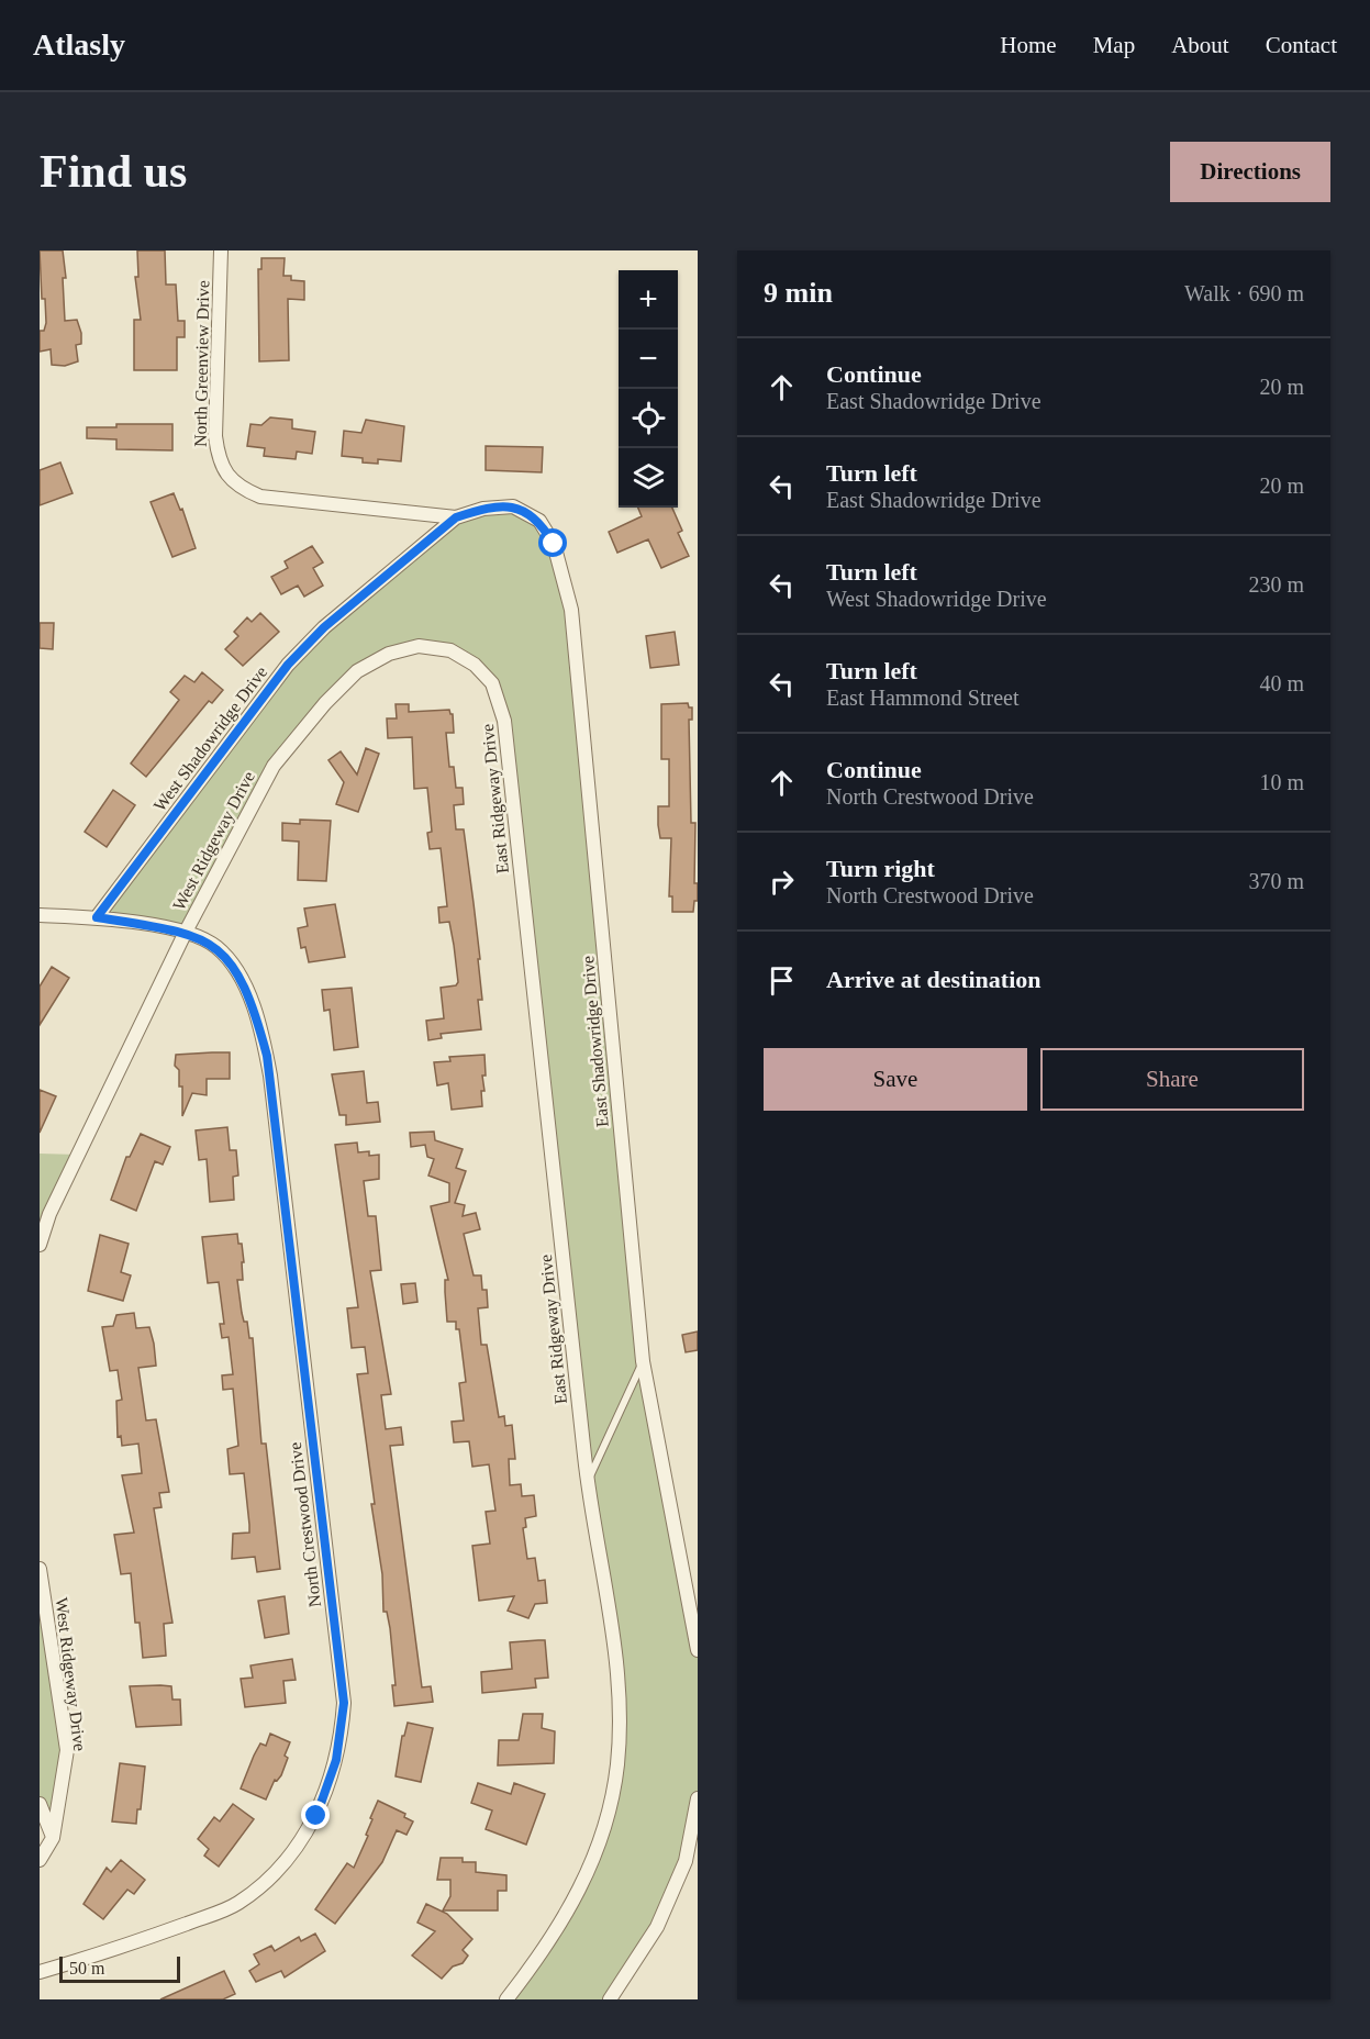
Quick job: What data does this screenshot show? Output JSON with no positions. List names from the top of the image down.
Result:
{
  "streets": {
    "street": [
      "North Greenview Drive",
      "West Shadowridge Drive",
      "East Ridgeway Drive",
      "West Ridgeway Drive",
      "East Shadowridge Drive",
      "North Crestwood Drive"
    ]
  },
  "crossings": [
    ["North Greenview Drive", "West Shadowridge Drive"],
    ["North Greenview Drive", "East Shadowridge Drive"],
    ["West Shadowridge Drive", "East Shadowridge Drive"],
    ["West Shadowridge Drive", "North Crestwood Drive"],
    ["East Ridgeway Drive", "West Ridgeway Drive"],
    ["West Ridgeway Drive", "North Crestwood Drive"]
  ],
  "scale_bar": "50 m",
  "page": {
    "header": "Atlasly",
    "nav": [
      "Home",
      "Map",
      "About",
      "Contact"
    ],
    "buttons": [
      "Directions",
      ["Save", "Share"]
    ],
    "title": "Find us",
    "heading": ["9 min", "Walk · 690 m"],
    "map_buttons": ["+", "−"],
    "list": [
      ["Continue", "East Shadowridge Drive", "20 m"],
      ["Turn left", "East Shadowridge Drive", "20 m"],
      ["Turn left", "West Shadowridge Drive", "230 m"],
      ["Turn left", "East Hammond Street", "40 m"],
      ["Continue", "North Crestwood Drive", "10 m"],
      ["Turn right", "North Crestwood Drive", "370 m"],
      "Arrive at destination"
    ],
    "scale": "50 m"
  }
}
